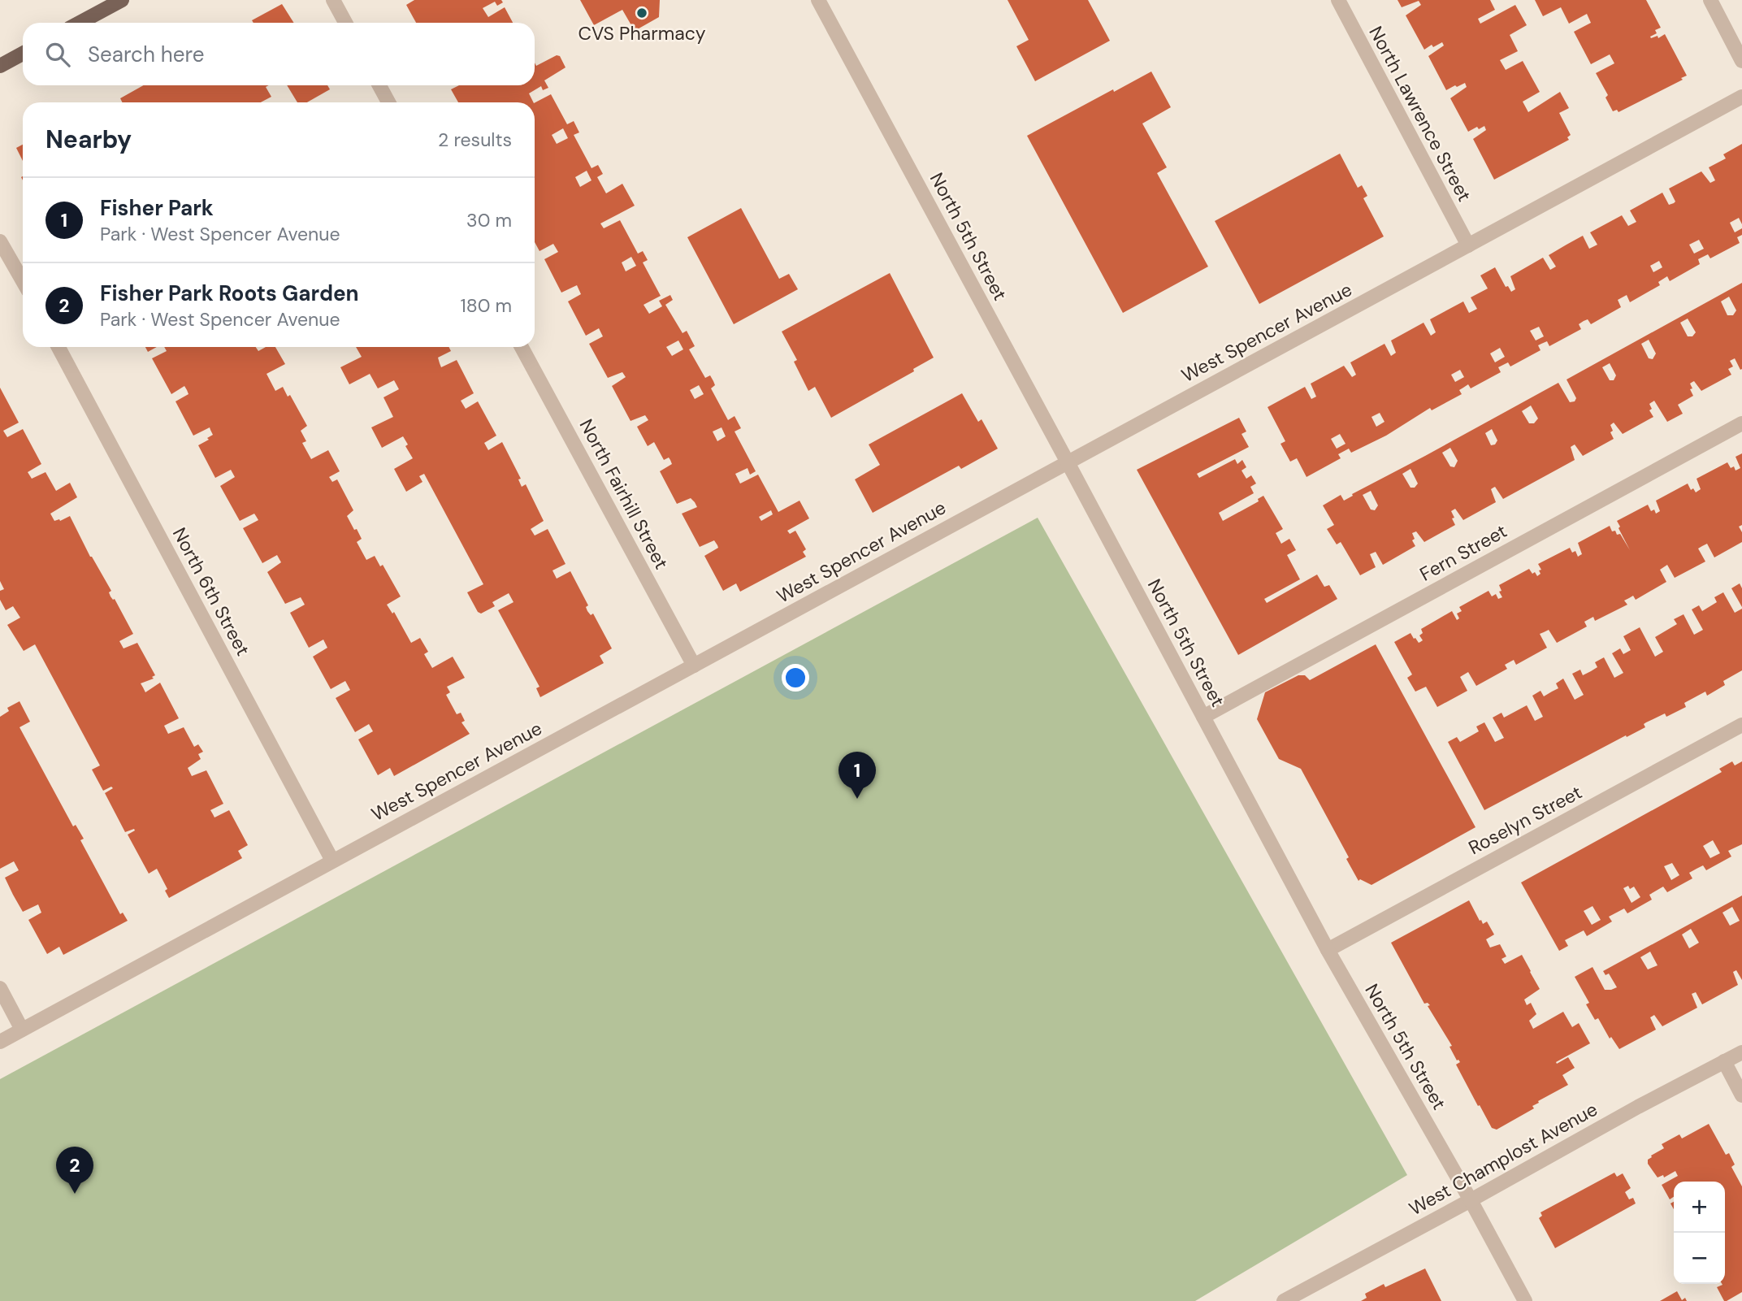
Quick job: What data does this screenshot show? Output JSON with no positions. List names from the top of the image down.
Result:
{
  "streets": {
    "street": [
      "North Lawrence Street",
      "North 5th Street",
      "West Spencer Avenue",
      "North Fairhill Street",
      "Fern Street",
      "North 6th Street",
      "Roselyn Street",
      "West Champlost Avenue"
    ]
  },
  "crossings": [
    ["North Lawrence Street", "West Spencer Avenue"],
    ["North 5th Street", "West Spencer Avenue"],
    ["North 5th Street", "Fern Street"],
    ["North 5th Street", "Roselyn Street"],
    ["North 5th Street", "West Champlost Avenue"],
    ["West Spencer Avenue", "North Fairhill Street"],
    ["West Spencer Avenue", "North 6th Street"]
  ],
  "places": ["CVS Pharmacy"],
  "page": {
    "search": "Search here",
    "heading": ["Nearby", "2 results"],
    "list": [
      {
        "mark": "1",
        "name": "Fisher Park",
        "note": "Park · West Spencer Avenue",
        "value": "30 m"
      },
      {
        "mark": "2",
        "name": "Fisher Park Roots Garden",
        "note": "Park · West Spencer Avenue",
        "value": "180 m"
      }
    ],
    "pins": ["1", "2"],
    "map_buttons": ["+", "−"]
  }
}
